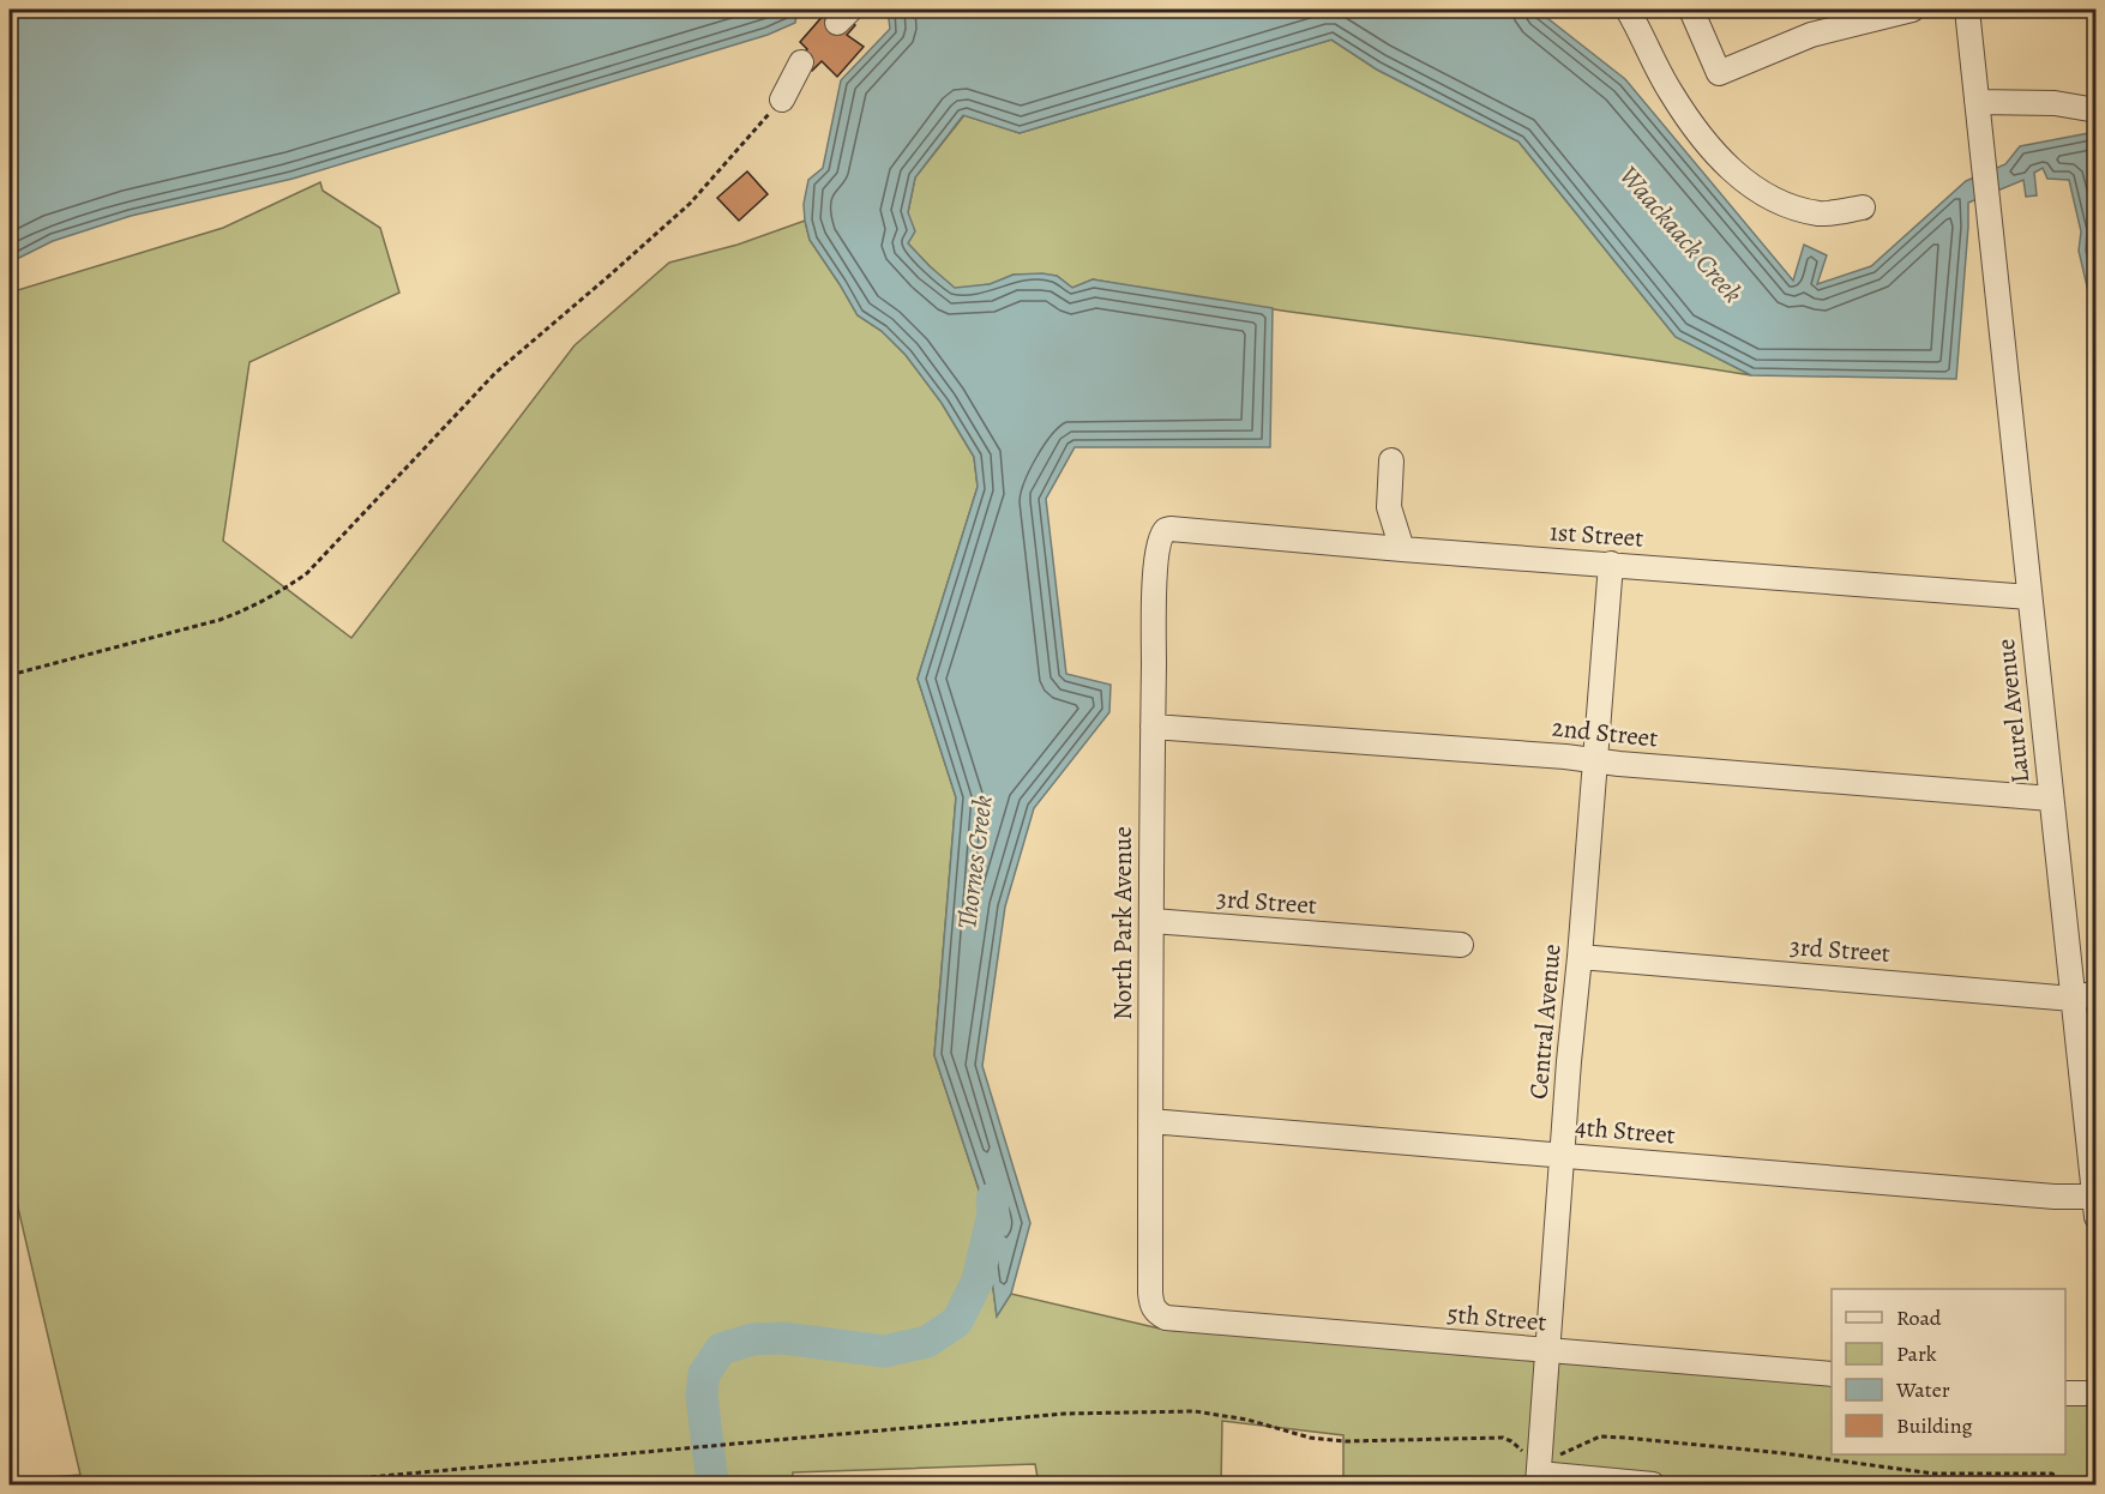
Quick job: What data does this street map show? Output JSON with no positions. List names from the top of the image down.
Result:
{
  "streets": {
    "street": [
      "1st Street",
      "Laurel Avenue",
      "2nd Street",
      "3rd Street",
      "North Park Avenue",
      "Central Avenue",
      "4th Street",
      "5th Street"
    ]
  },
  "crossings": [
    ["1st Street", "Laurel Avenue"],
    ["1st Street", "North Park Avenue"],
    ["1st Street", "Central Avenue"],
    ["Laurel Avenue", "2nd Street"],
    ["Laurel Avenue", "3rd Street"],
    ["Laurel Avenue", "4th Street"],
    ["2nd Street", "North Park Avenue"],
    ["2nd Street", "Central Avenue"],
    ["3rd Street", "North Park Avenue"],
    ["3rd Street", "Central Avenue"],
    ["North Park Avenue", "4th Street"],
    ["North Park Avenue", "5th Street"],
    ["Central Avenue", "4th Street"],
    ["Central Avenue", "5th Street"]
  ],
  "water": ["Waackaack Creek", "Thornes Creek"],
  "legend": [
    "Road",
    "Park",
    "Water",
    "Building"
  ]
}
